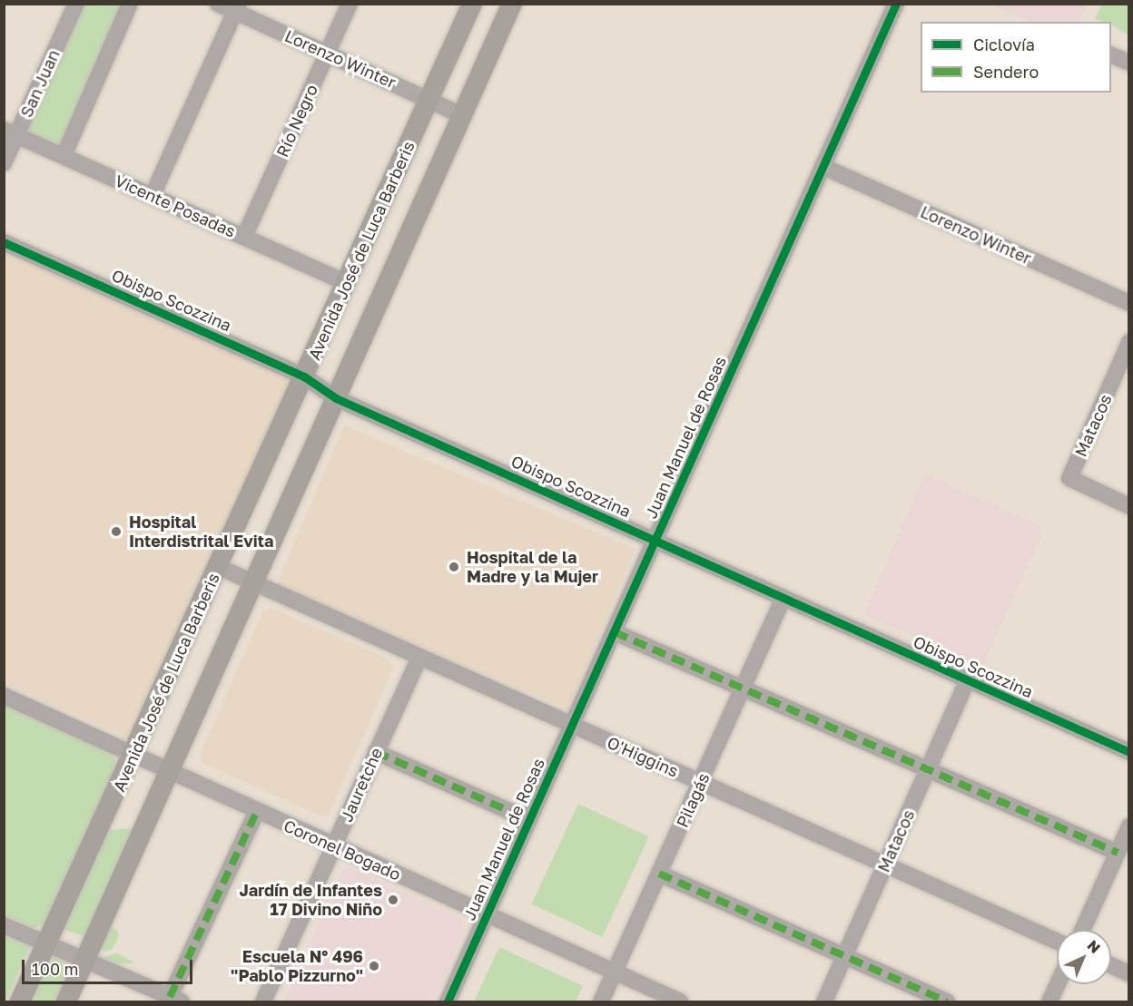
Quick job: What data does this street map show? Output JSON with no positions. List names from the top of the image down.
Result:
{
  "streets": {
    "main road": ["Avenida José de Luca Barberis"],
    "street": [
      "Lorenzo Winter",
      "San Juan",
      "Río Negro",
      "Vicente Posadas",
      "Obispo Scozzina",
      "Matacos",
      "Juan Manuel de Rosas",
      "O'Higgins",
      "Jauretche",
      "Pilagás",
      "Coronel Bogado"
    ]
  },
  "crossings": [
    ["Lorenzo Winter", "Río Negro"],
    ["Lorenzo Winter", "Avenida José de Luca Barberis"],
    ["Lorenzo Winter", "Juan Manuel de Rosas"],
    ["San Juan", "Vicente Posadas"],
    ["Río Negro", "Vicente Posadas"],
    ["Vicente Posadas", "Avenida José de Luca Barberis"],
    ["Avenida José de Luca Barberis", "Obispo Scozzina"],
    ["Avenida José de Luca Barberis", "O'Higgins"],
    ["Avenida José de Luca Barberis", "Coronel Bogado"],
    ["Obispo Scozzina", "Matacos"],
    ["Obispo Scozzina", "Juan Manuel de Rosas"],
    ["Obispo Scozzina", "Pilagás"],
    ["Matacos", "O'Higgins"],
    ["Juan Manuel de Rosas", "O'Higgins"],
    ["Juan Manuel de Rosas", "Coronel Bogado"],
    ["O'Higgins", "Jauretche"],
    ["O'Higgins", "Pilagás"],
    ["Jauretche", "Coronel Bogado"],
    ["Pilagás", "Coronel Bogado"]
  ],
  "places": [
    "Hospital Interdistrital Evita",
    "Hospital de la Madre y la Mujer",
    "Jardín de Infantes 17 Divino Niño",
    "Escuela N° 496 \"Pablo Pizzurno\""
  ],
  "legend": ["Ciclovía", "Sendero"],
  "scale_bar": "100 m",
  "north": "top right"
}
